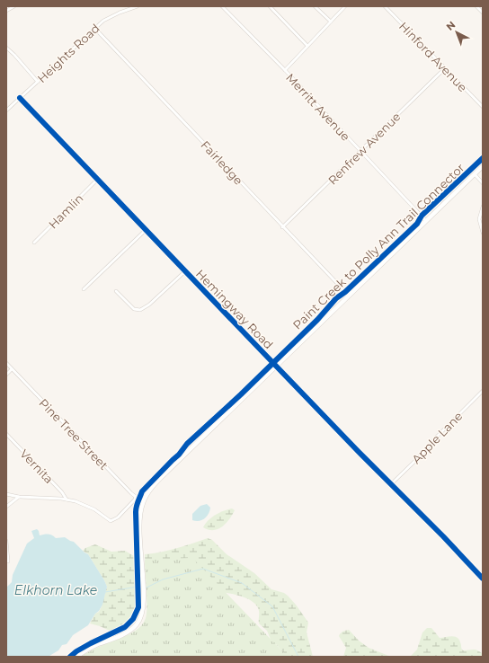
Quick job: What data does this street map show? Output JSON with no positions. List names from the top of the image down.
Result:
{
  "streets": {
    "street": [
      "Heights Road",
      "Hinford Avenue",
      "Merritt Avenue",
      "Renfrew Avenue",
      "Fairledge",
      "Hamlin",
      "Hemingway Road",
      "Pine Tree Street",
      "Apple Lane",
      "Vernita"
    ],
    "cycle path": ["Paint Creek to Polly Ann Trail Connector"]
  },
  "crossings": [
    ["Heights Road", "Fairledge"],
    ["Heights Road", "Hemingway Road"],
    ["Hinford Avenue", "Renfrew Avenue"],
    ["Merritt Avenue", "Renfrew Avenue"],
    ["Renfrew Avenue", "Fairledge"],
    ["Hamlin", "Hemingway Road"],
    ["Hemingway Road", "Apple Lane"]
  ],
  "water": ["Elkhorn Lake"],
  "north": "top left"
}
